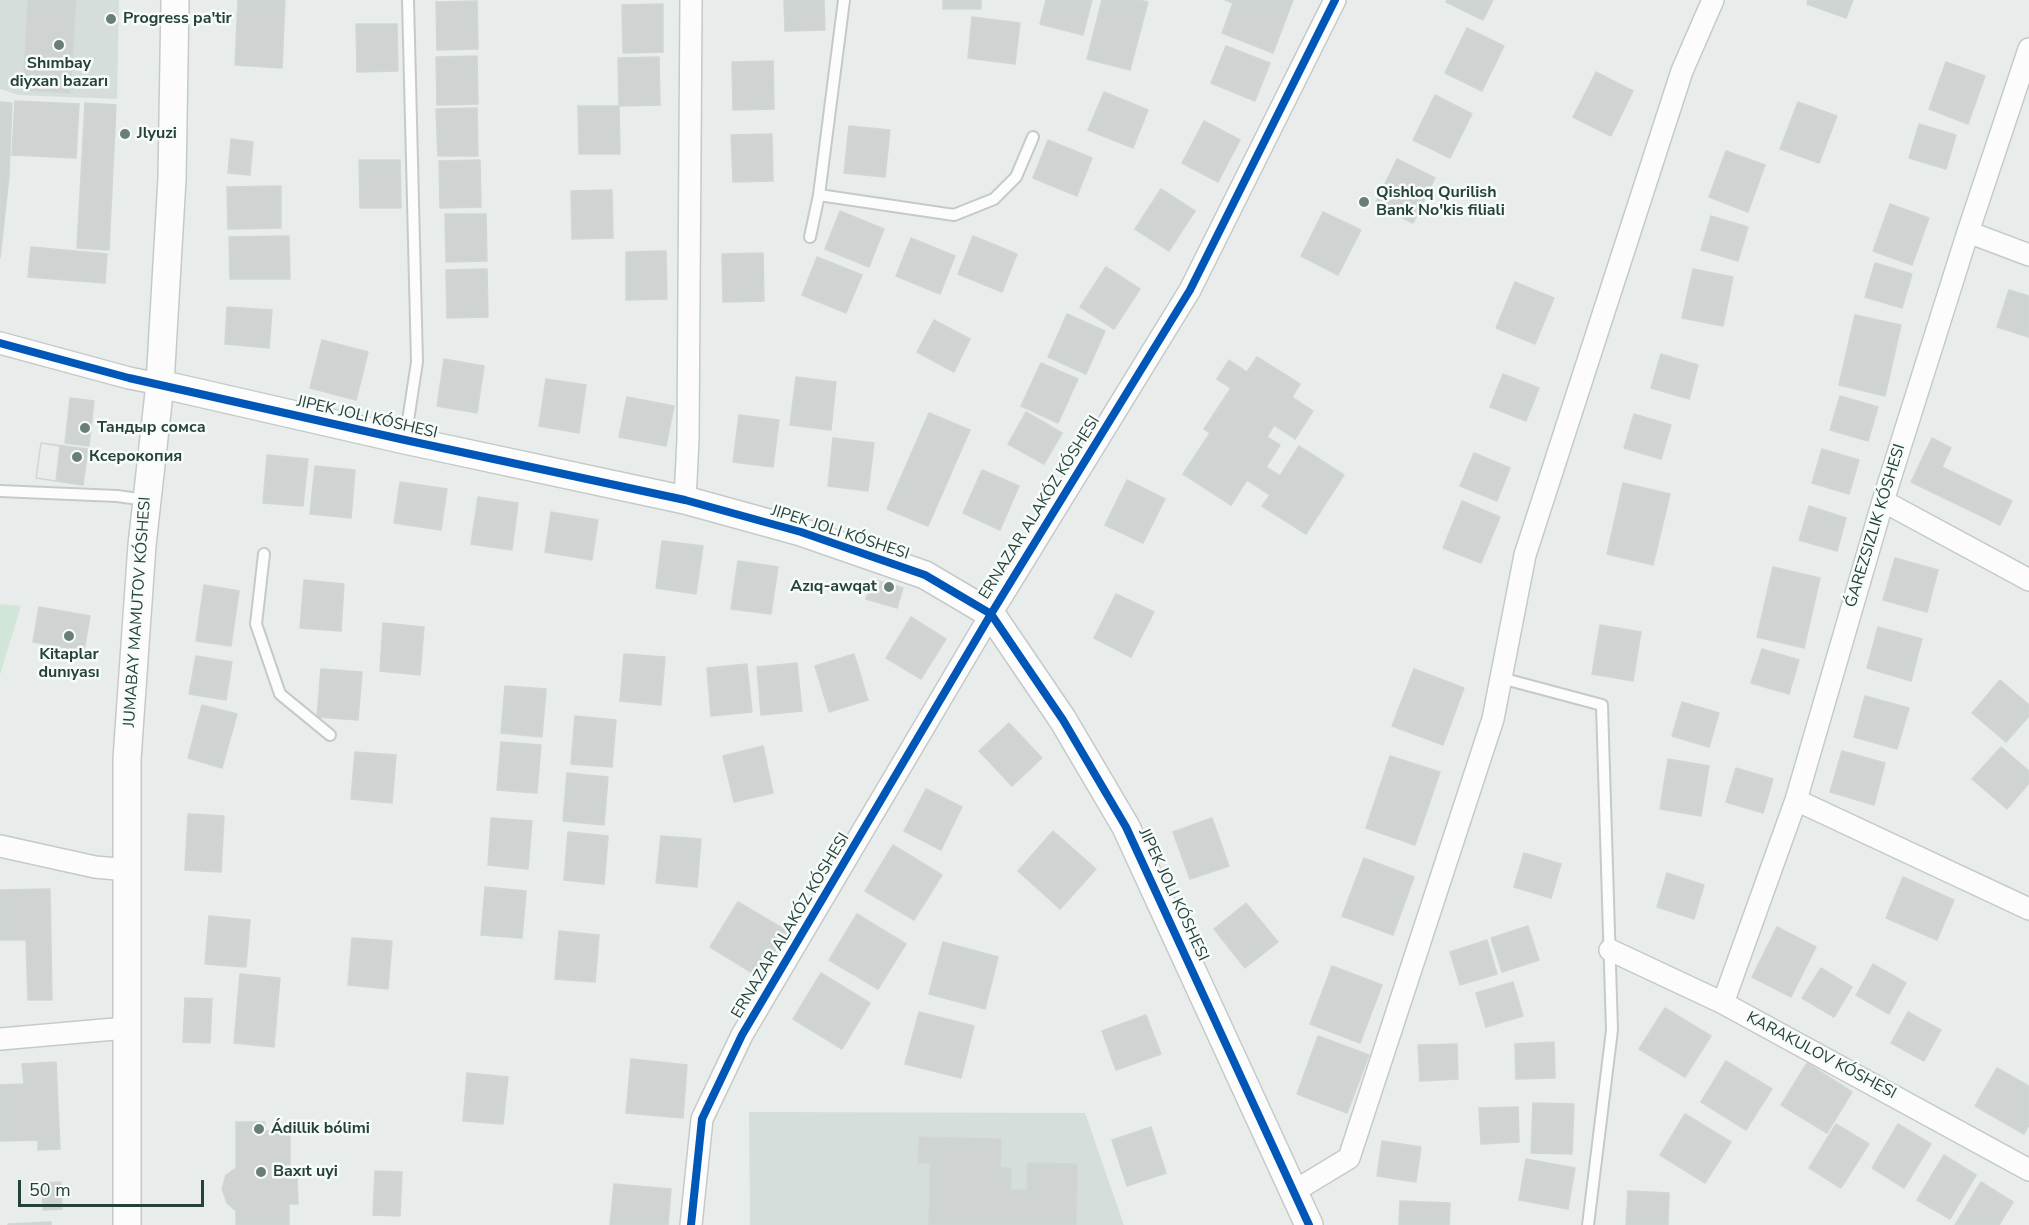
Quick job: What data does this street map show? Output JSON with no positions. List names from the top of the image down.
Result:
{
  "streets": {
    "street": [
      "ERNAZAR ALAKÓZ KÓSHESI",
      "ǴAREZSIZLIK KÓSHESI",
      "JUMABAY MAMUTOV KÓSHESI",
      "KARAKULOV KÓSHESI"
    ],
    "cycle path": ["JIPEK JOLI KÓSHESI"]
  },
  "crossings": [
    ["ǴAREZSIZLIK KÓSHESI", "KARAKULOV KÓSHESI"]
  ],
  "places": [
    "Progress pa'tir",
    "Shımbay diyxan bazarı",
    "Jlyuzi",
    "Qishloq Qurilish Bank No'kis filiali",
    "Тандыр сомса",
    "Ксерокопия",
    "Azıq-awqat",
    "Kitaplar dunıyası",
    "Ádillik bólimi",
    "Baxıt uyi"
  ],
  "scale_bar": "50 m"
}
